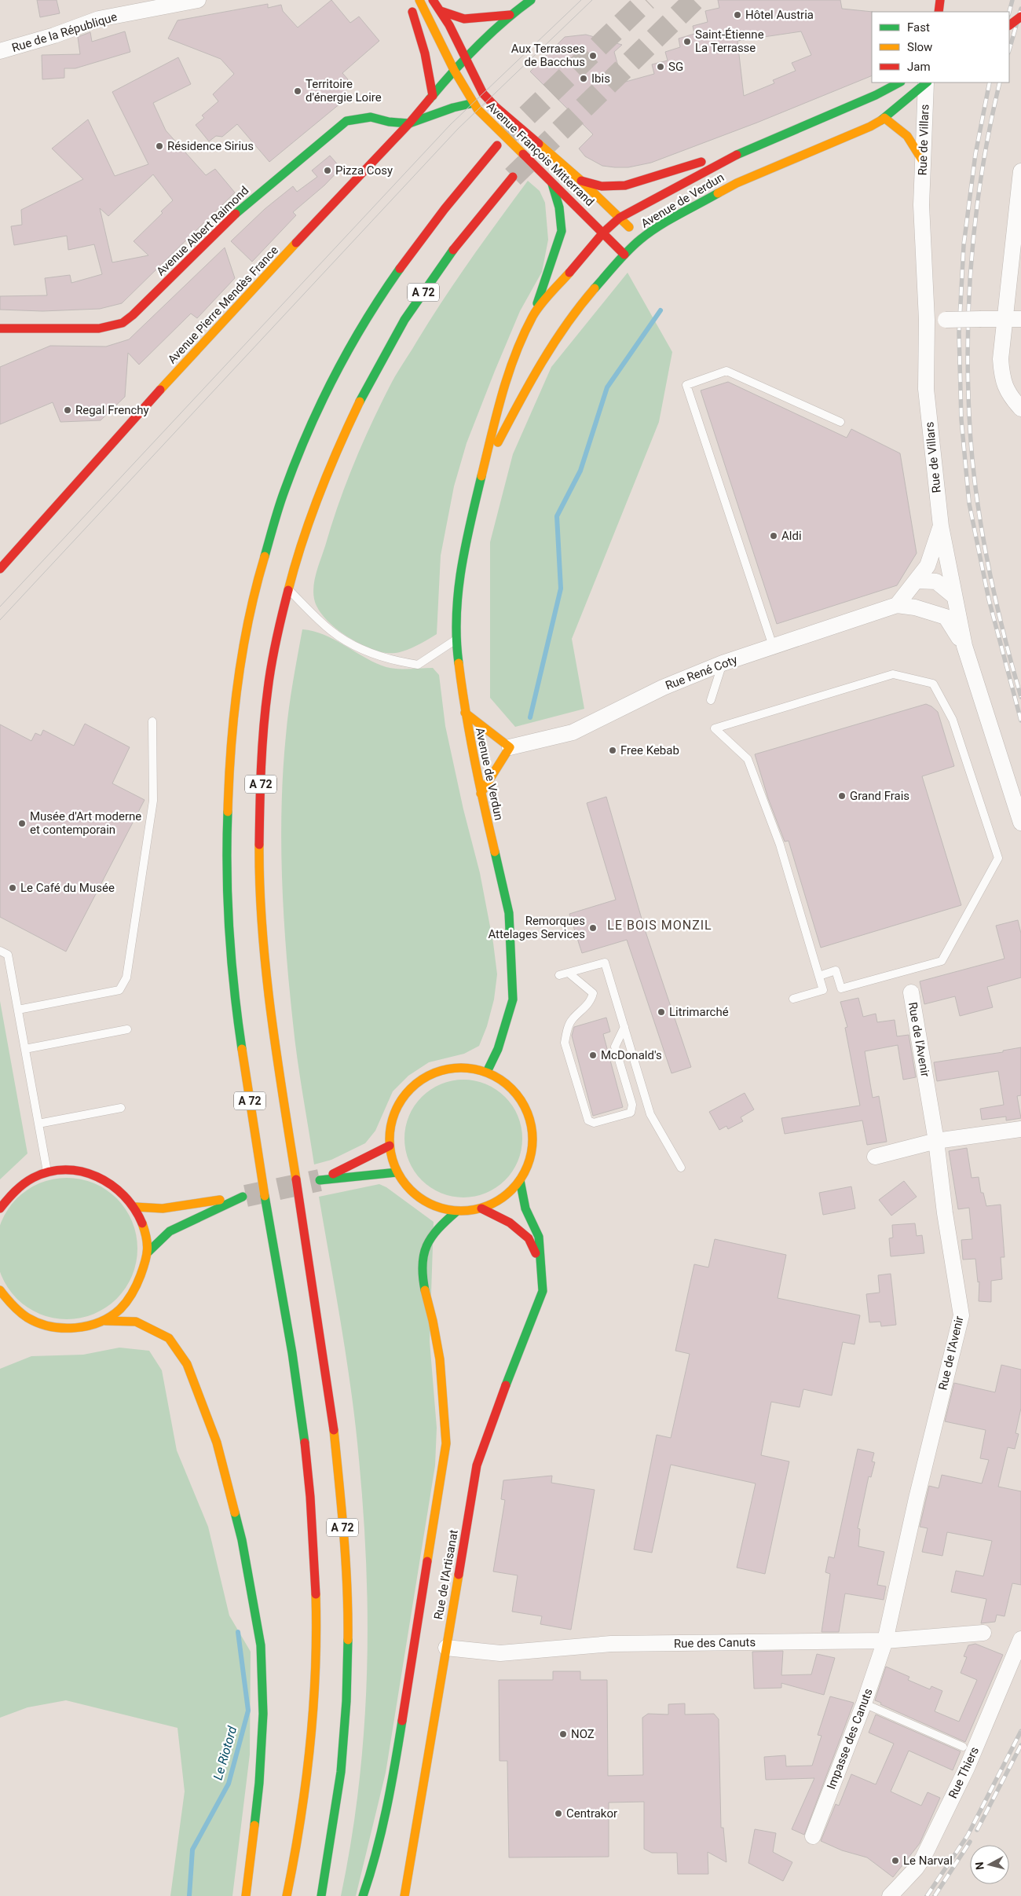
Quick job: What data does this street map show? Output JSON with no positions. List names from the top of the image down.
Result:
{
  "streets": {
    "main road": [
      "Avenue François Mitterrand",
      "Avenue de Verdun",
      "Avenue Albert Raimond",
      "A 72",
      "Avenue Pierre Mendès France",
      "Rue de l'Artisanat"
    ],
    "street": [
      "Rue de la République",
      "Rue de Villars",
      "Rue René Coty",
      "Rue de l'Avenir",
      "Rue des Canuts",
      "Impasse des Canuts",
      "Rue Thiers"
    ]
  },
  "crossings": [
    ["Rue de Villars", "Rue René Coty"],
    ["Avenue François Mitterrand", "Avenue de Verdun"],
    ["Avenue François Mitterrand", "Avenue Pierre Mendès France"],
    ["Avenue Albert Raimond", "Avenue Pierre Mendès France"],
    ["Rue de l'Avenir", "Rue des Canuts"],
    ["Rue de l'Avenir", "Impasse des Canuts"],
    ["Rue de l'Artisanat", "Rue des Canuts"],
    ["Rue des Canuts", "Impasse des Canuts"]
  ],
  "districts": ["LE BOIS MONZIL"],
  "water": ["Le Riotord"],
  "places": [
    "Hôtel Austria",
    "Saint-Étienne La Terrasse",
    "Aux Terrasses de Bacchus",
    "SG",
    "Ibis",
    "Territoire d'énergie Loire",
    "Résidence Sirius",
    "Pizza Cosy",
    "Regal Frenchy",
    "Aldi",
    "Free Kebab",
    "Grand Frais",
    "Musée d'Art moderne et contemporain",
    "Le Café du Musée",
    "Remorques Attelages Services",
    "Litrimarché",
    "McDonald's",
    "NOZ",
    "Centrakor",
    "Le Narval"
  ],
  "legend": ["Fast", "Slow", "Jam"],
  "north": "left"
}
